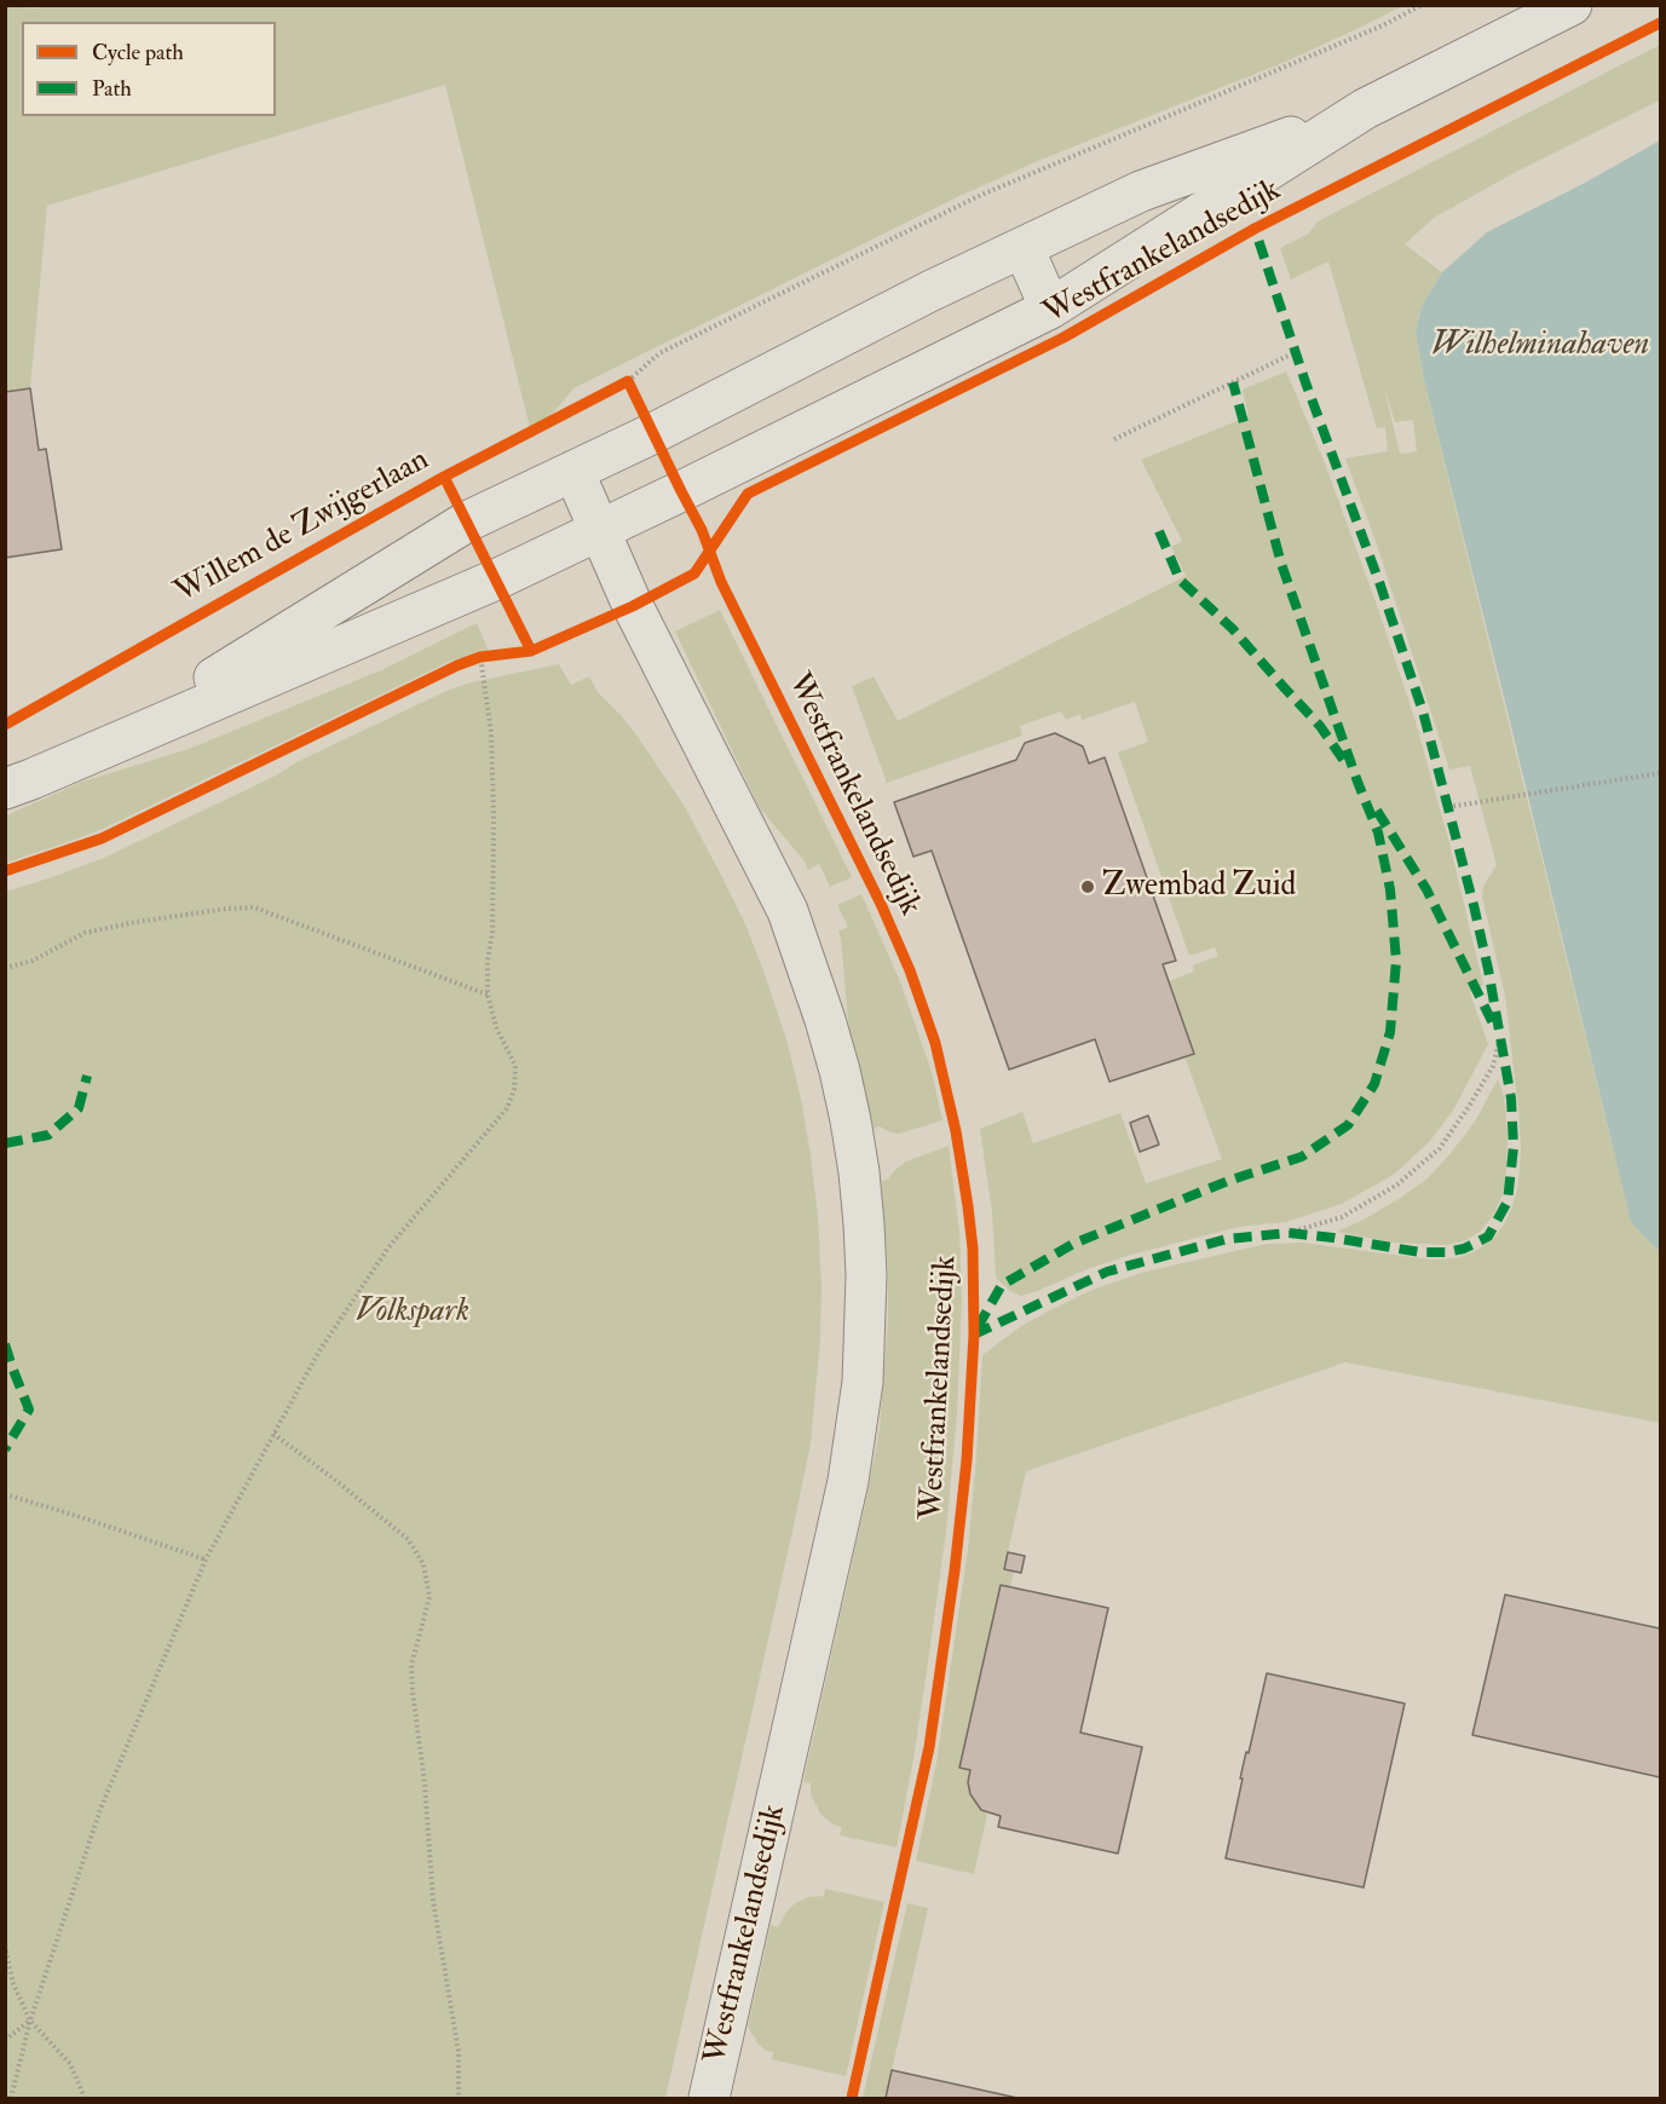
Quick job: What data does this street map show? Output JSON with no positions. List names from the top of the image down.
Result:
{
  "streets": {
    "street": ["Westfrankelandsedijk"],
    "cycle path": ["Willem de Zwijgerlaan"]
  },
  "water": ["Wilhelminahaven"],
  "parks": ["Volkspark"],
  "places": ["Zwembad Zuid"],
  "legend": ["Cycle path", "Path"]
}
